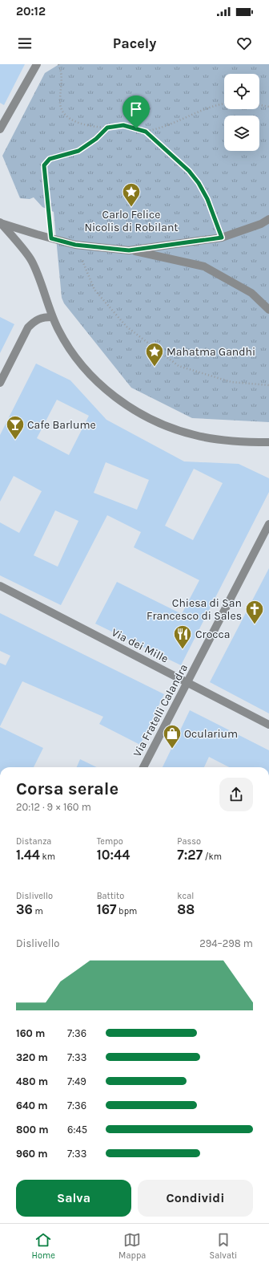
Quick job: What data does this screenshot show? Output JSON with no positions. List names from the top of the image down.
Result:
{
  "streets": {
    "street": ["Via dei Mille", "Via Fratelli Calandra"]
  },
  "crossings": [
    ["Via dei Mille", "Via Fratelli Calandra"]
  ],
  "places": {
    "place": ["Carlo Felice Nicolis di Robilant", "Mahatma Gandhi"],
    "bar": ["Cafe Barlume"],
    "church": ["Chiesa di San Francesco di Sales"],
    "restaurant": ["Crocca"],
    "shop": ["Ocularium"]
  },
  "page": {
    "status": "20:12",
    "header": "Pacely",
    "heading": ["Corsa serale", "20:12 · 9 × 160 m"],
    "stats": [
      ["Distanza", "1.44 km"],
      ["Tempo", "10:44"],
      ["Passo", "7:27 /km"],
      ["Dislivello", "36 m"],
      ["Battito", "167 bpm"],
      ["kcal", "88"]
    ],
    "chart": ["Dislivello", "294–298 m"],
    "list": [
      {
        "name": "160 m",
        "note": "7:36"
      },
      {
        "name": "320 m",
        "note": "7:33"
      },
      {
        "name": "480 m",
        "note": "7:49"
      },
      {
        "name": "640 m",
        "note": "7:36"
      },
      {
        "name": "800 m",
        "note": "6:45"
      },
      {
        "name": "960 m",
        "note": "7:33"
      }
    ],
    "buttons": ["Salva", "Condividi"],
    "tabs": ["Home", "Mappa", "Salvati"]
  }
}
